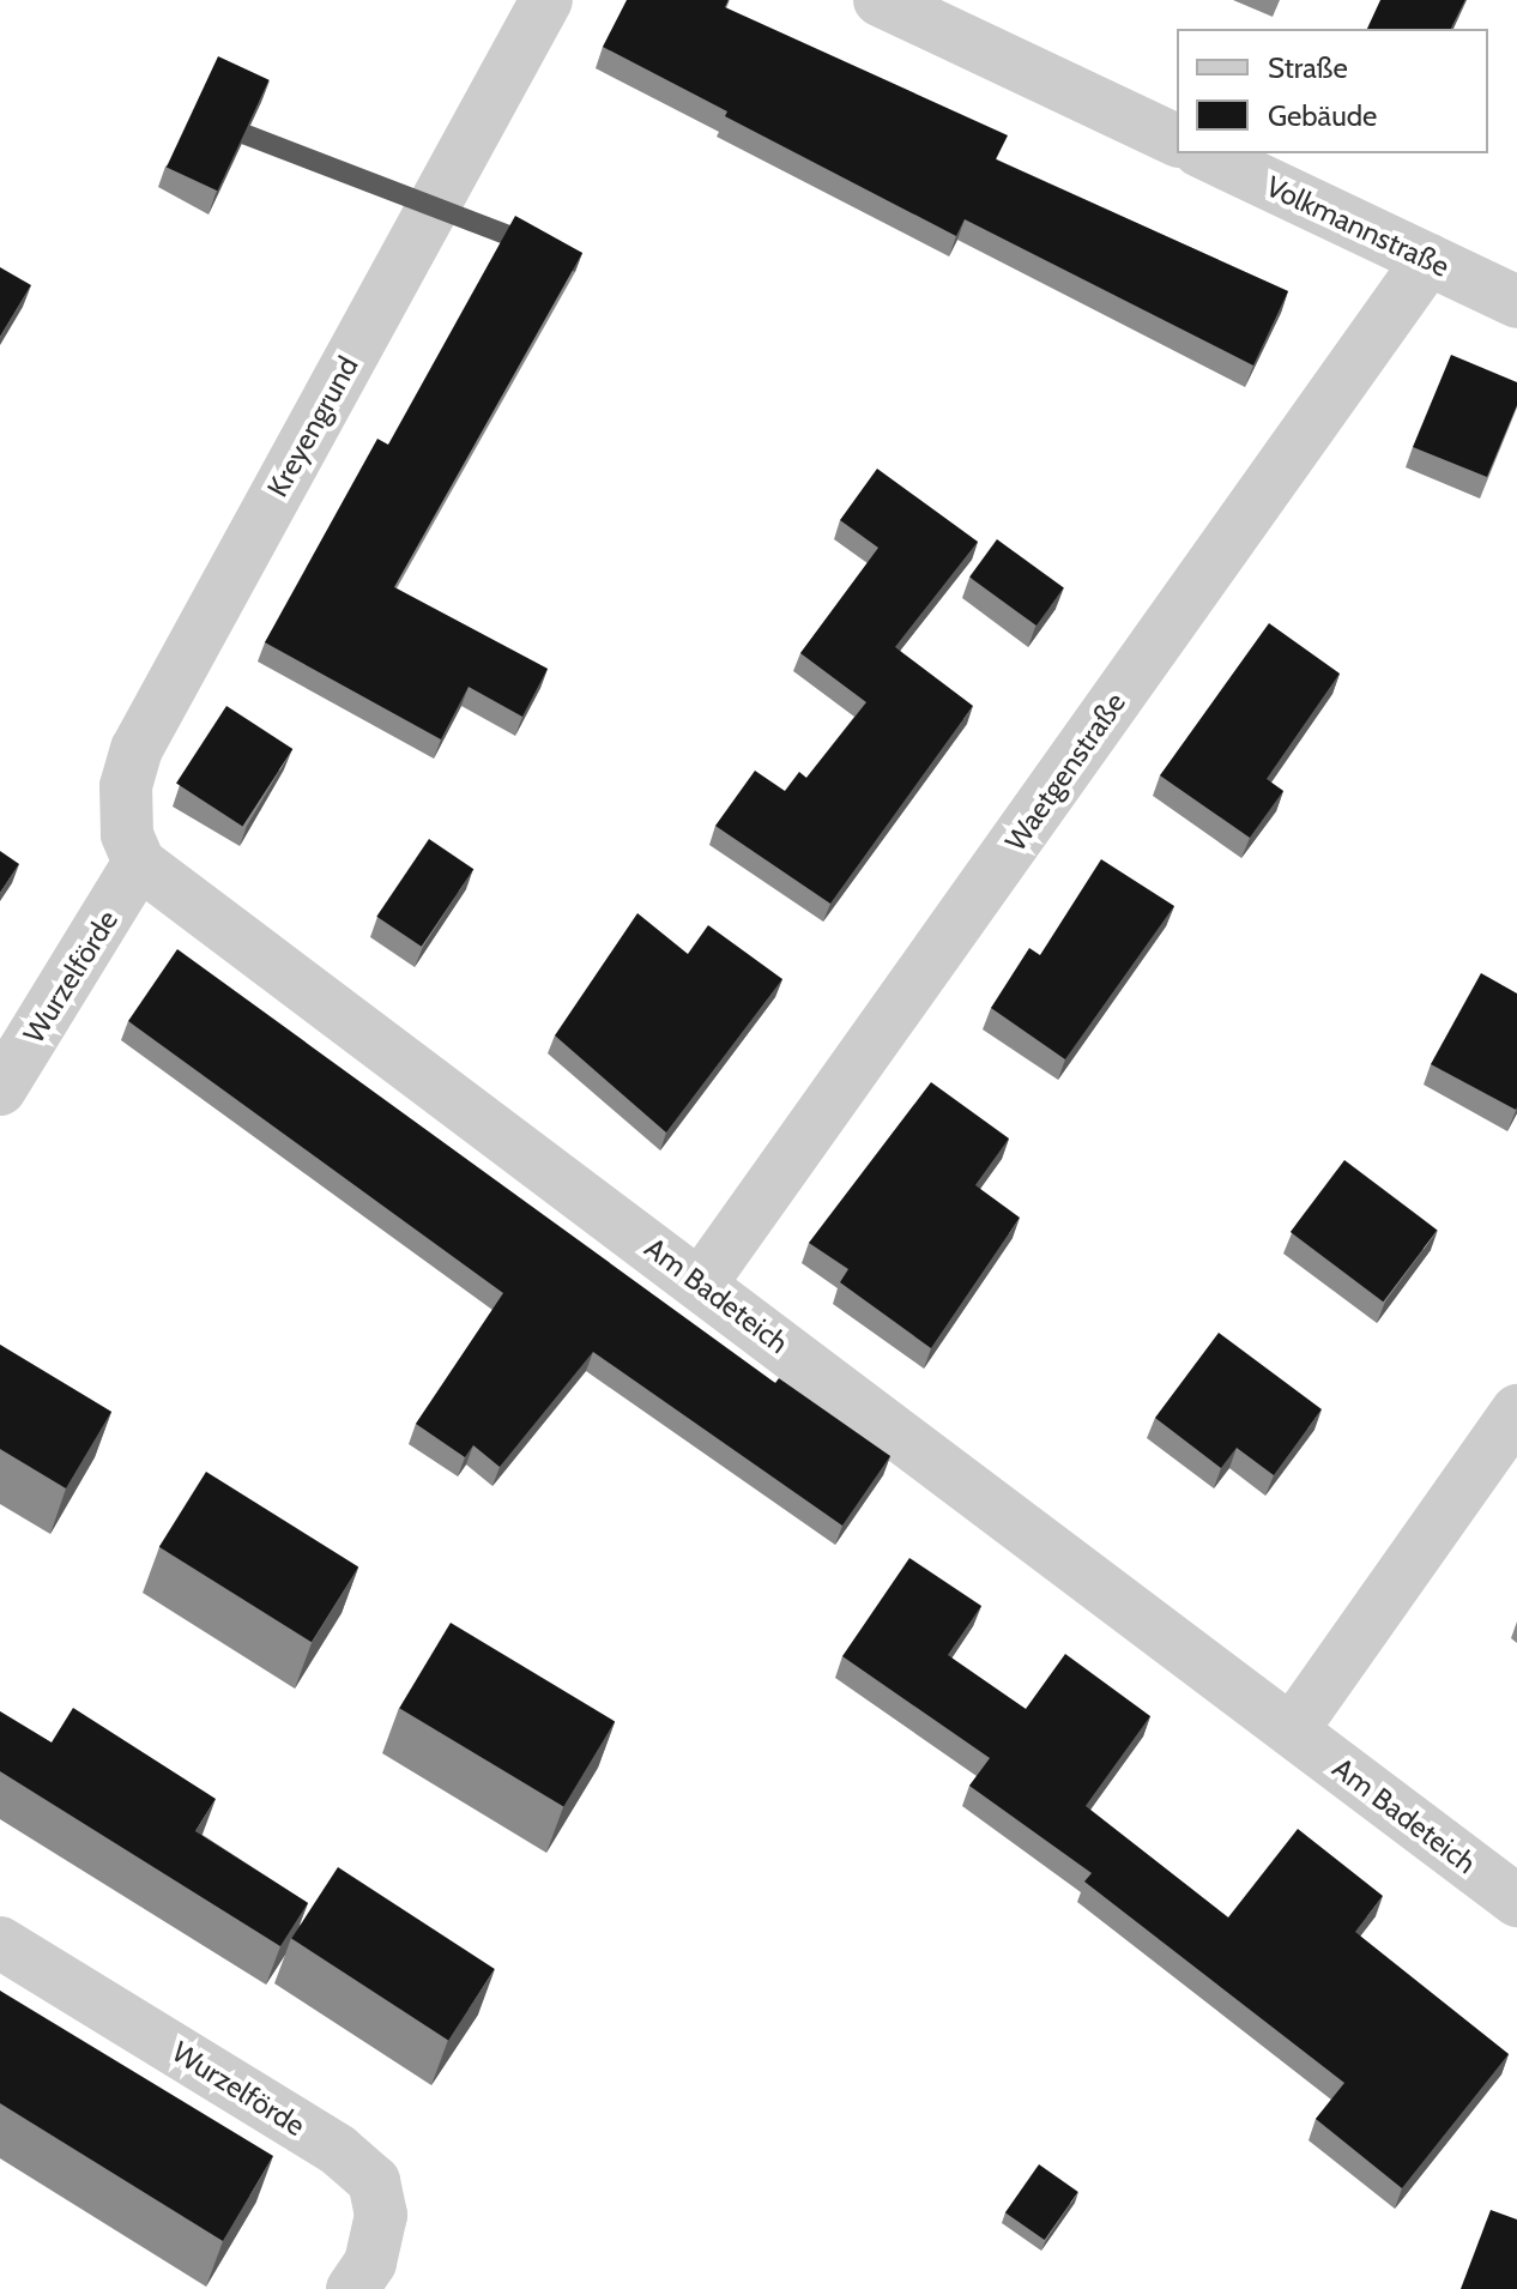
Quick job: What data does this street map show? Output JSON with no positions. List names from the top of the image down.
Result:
{
  "streets": {
    "street": [
      "Volkmannstraße",
      "Kreyengrund",
      "Waetgenstraße",
      "Wurzelförde",
      "Am Badeteich"
    ]
  },
  "crossings": [
    ["Volkmannstraße", "Waetgenstraße"],
    ["Kreyengrund", "Wurzelförde"],
    ["Kreyengrund", "Am Badeteich"],
    ["Waetgenstraße", "Am Badeteich"],
    ["Wurzelförde", "Am Badeteich"]
  ],
  "legend": ["Straße", "Gebäude"]
}
